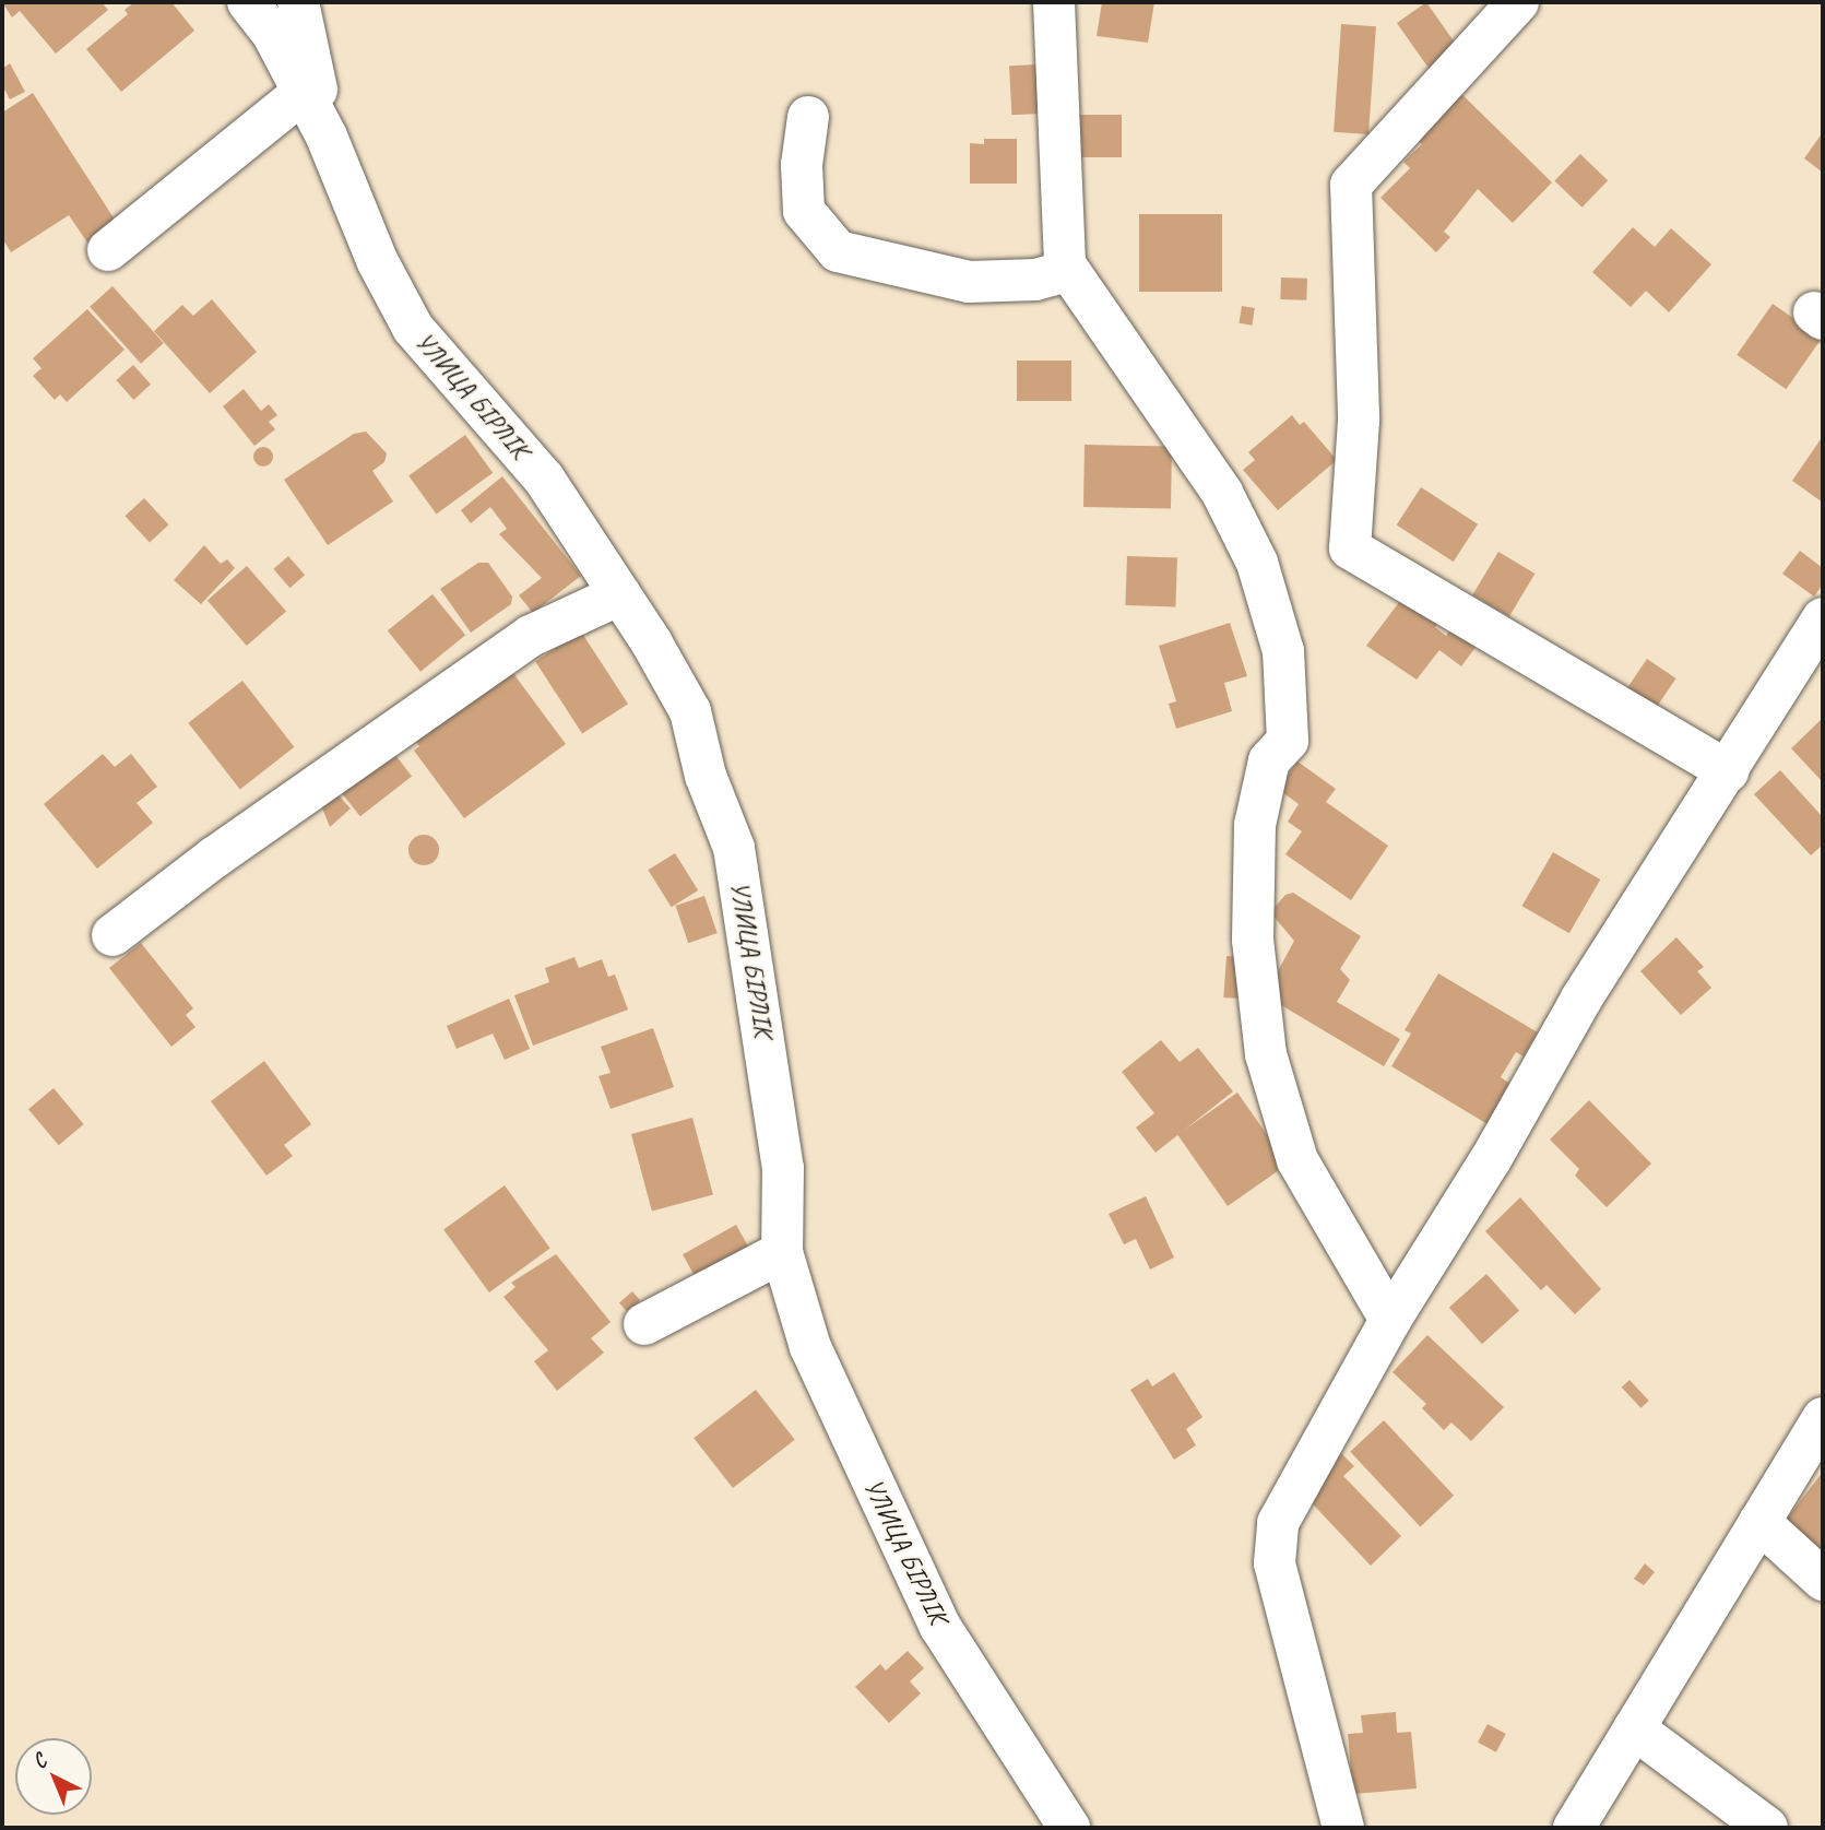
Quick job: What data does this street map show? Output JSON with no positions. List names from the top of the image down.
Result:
{
  "streets": {
    "street": ["УЛИЦА БІРЛІК"]
  },
  "north": "top left"
}
